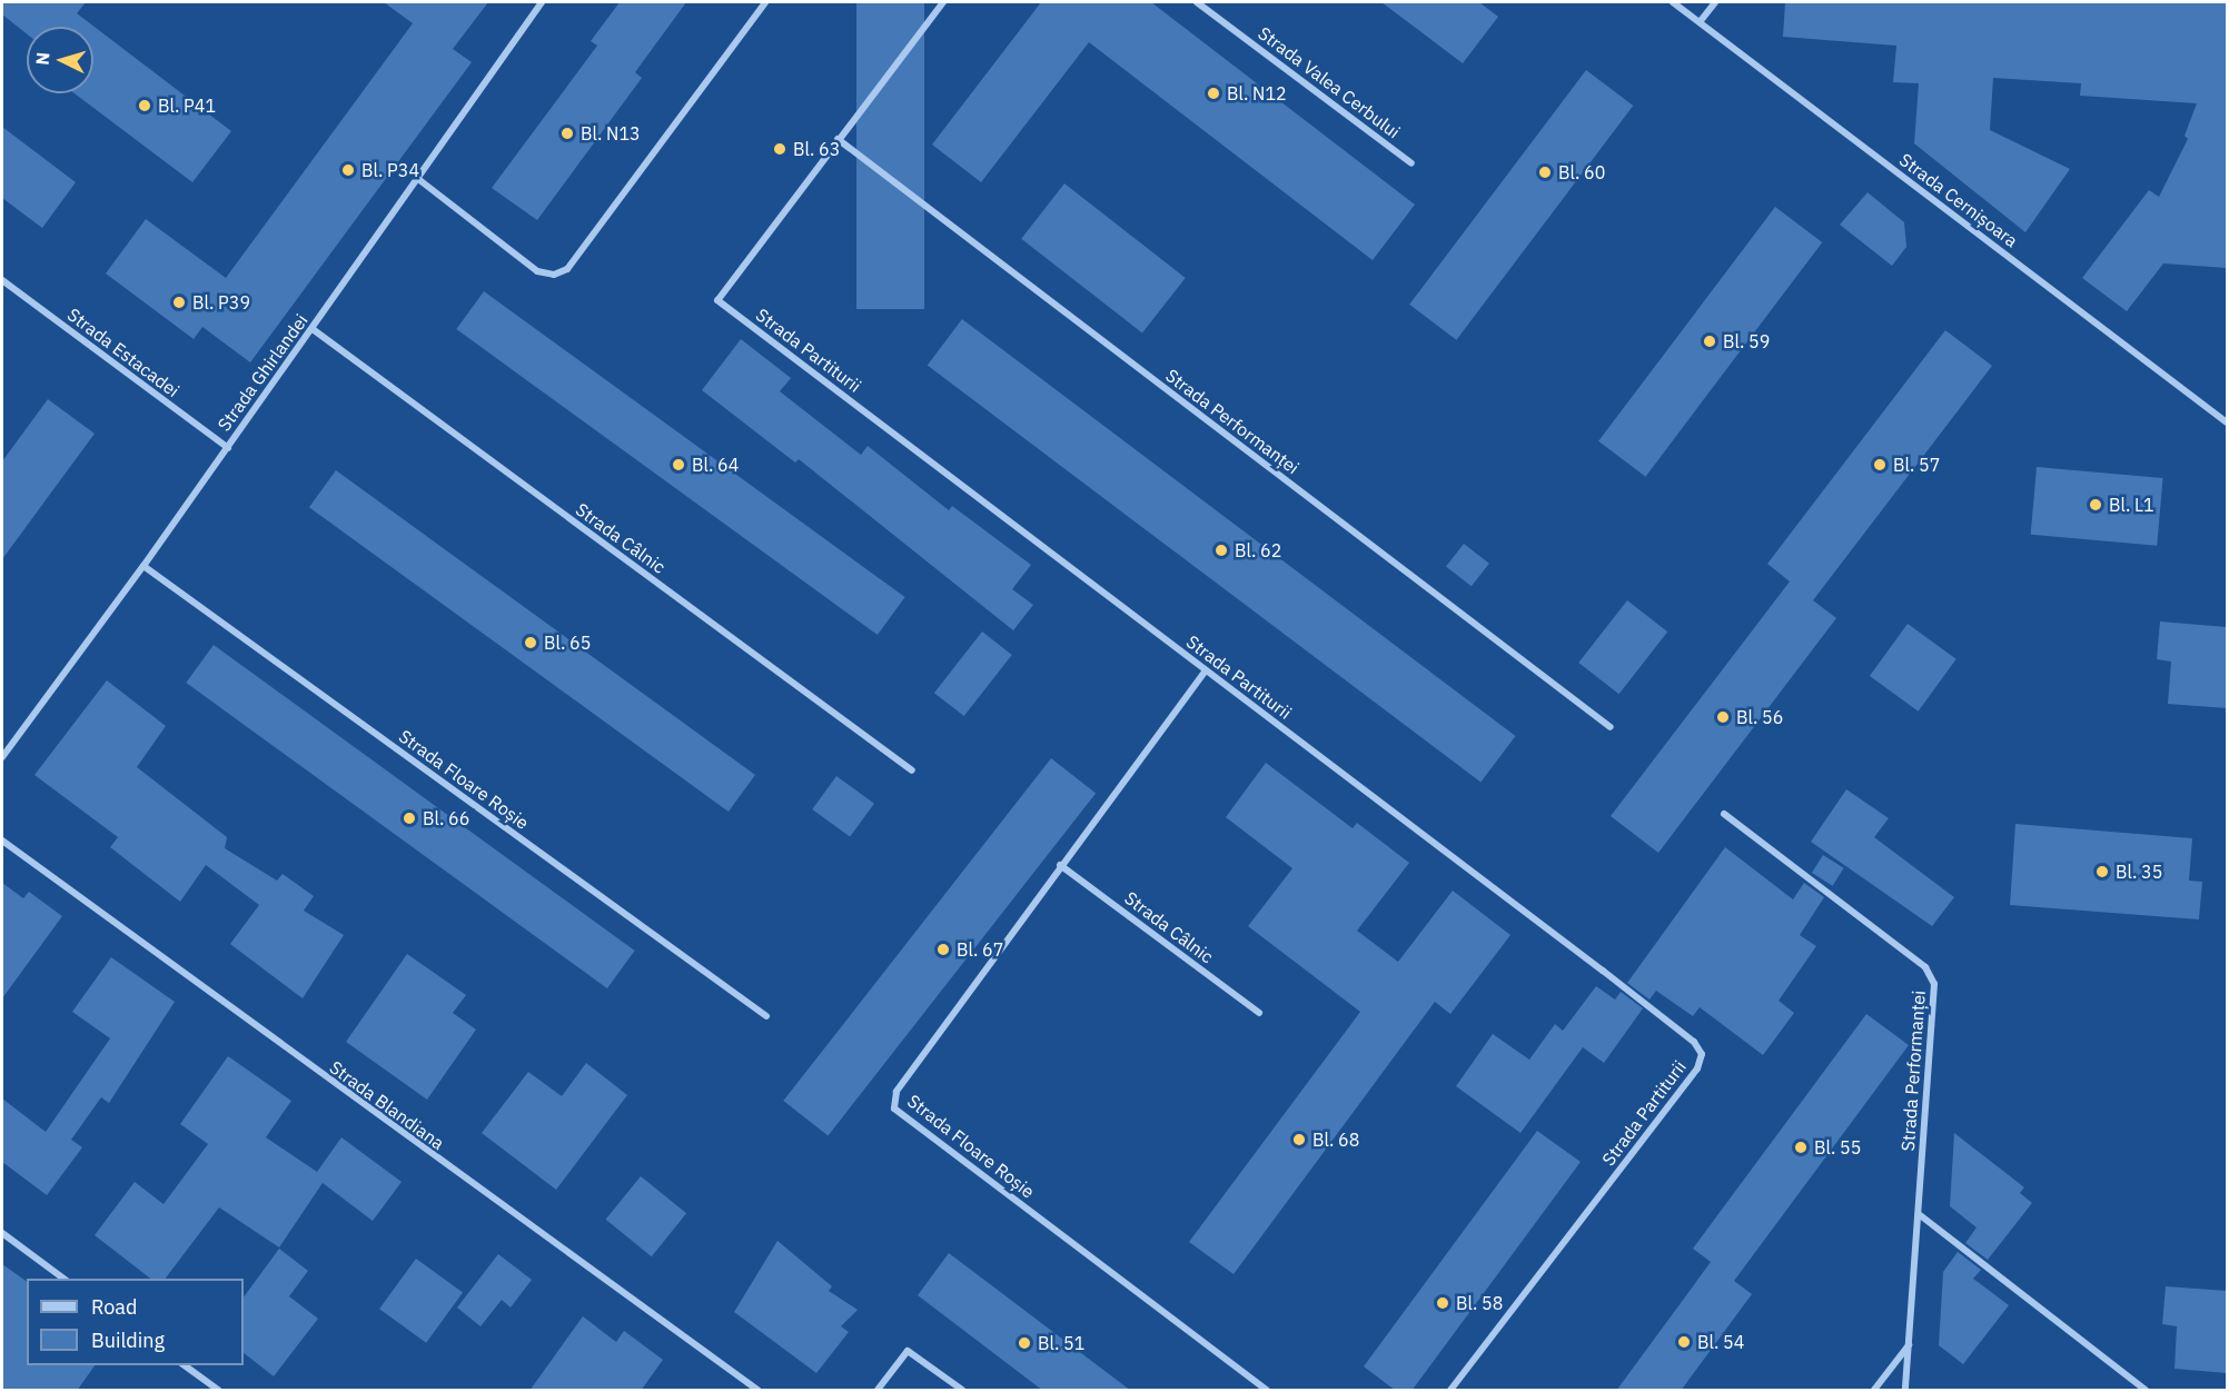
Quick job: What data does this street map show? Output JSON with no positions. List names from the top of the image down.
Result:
{
  "streets": {
    "street": [
      "Strada Valea Cerbului",
      "Strada Cernișoara",
      "Strada Partiturii",
      "Strada Estacadei",
      "Strada Ghirlandei",
      "Strada Performanței",
      "Strada Câlnic",
      "Strada Floare Roșie",
      "Strada Blandiana"
    ]
  },
  "crossings": [
    ["Strada Partiturii", "Strada Performanței"],
    ["Strada Partiturii", "Strada Floare Roșie"],
    ["Strada Estacadei", "Strada Ghirlandei"],
    ["Strada Ghirlandei", "Strada Câlnic"],
    ["Strada Ghirlandei", "Strada Floare Roșie"],
    ["Strada Câlnic", "Strada Floare Roșie"]
  ],
  "places": [
    "Bl. N12",
    "Bl. P41",
    "Bl. N13",
    "Bl. 63",
    "Bl. P34",
    "Bl. 60",
    "Bl. P39",
    "Bl. 59",
    "Bl. 64",
    "Bl. 57",
    "Bl. L1",
    "Bl. 62",
    "Bl. 65",
    "Bl. 56",
    "Bl. 66",
    "Bl. 35",
    "Bl. 67",
    "Bl. 68",
    "Bl. 55",
    "Bl. 58",
    "Bl. 54",
    "Bl. 51"
  ],
  "legend": ["Road", "Building"],
  "north": "left"
}
